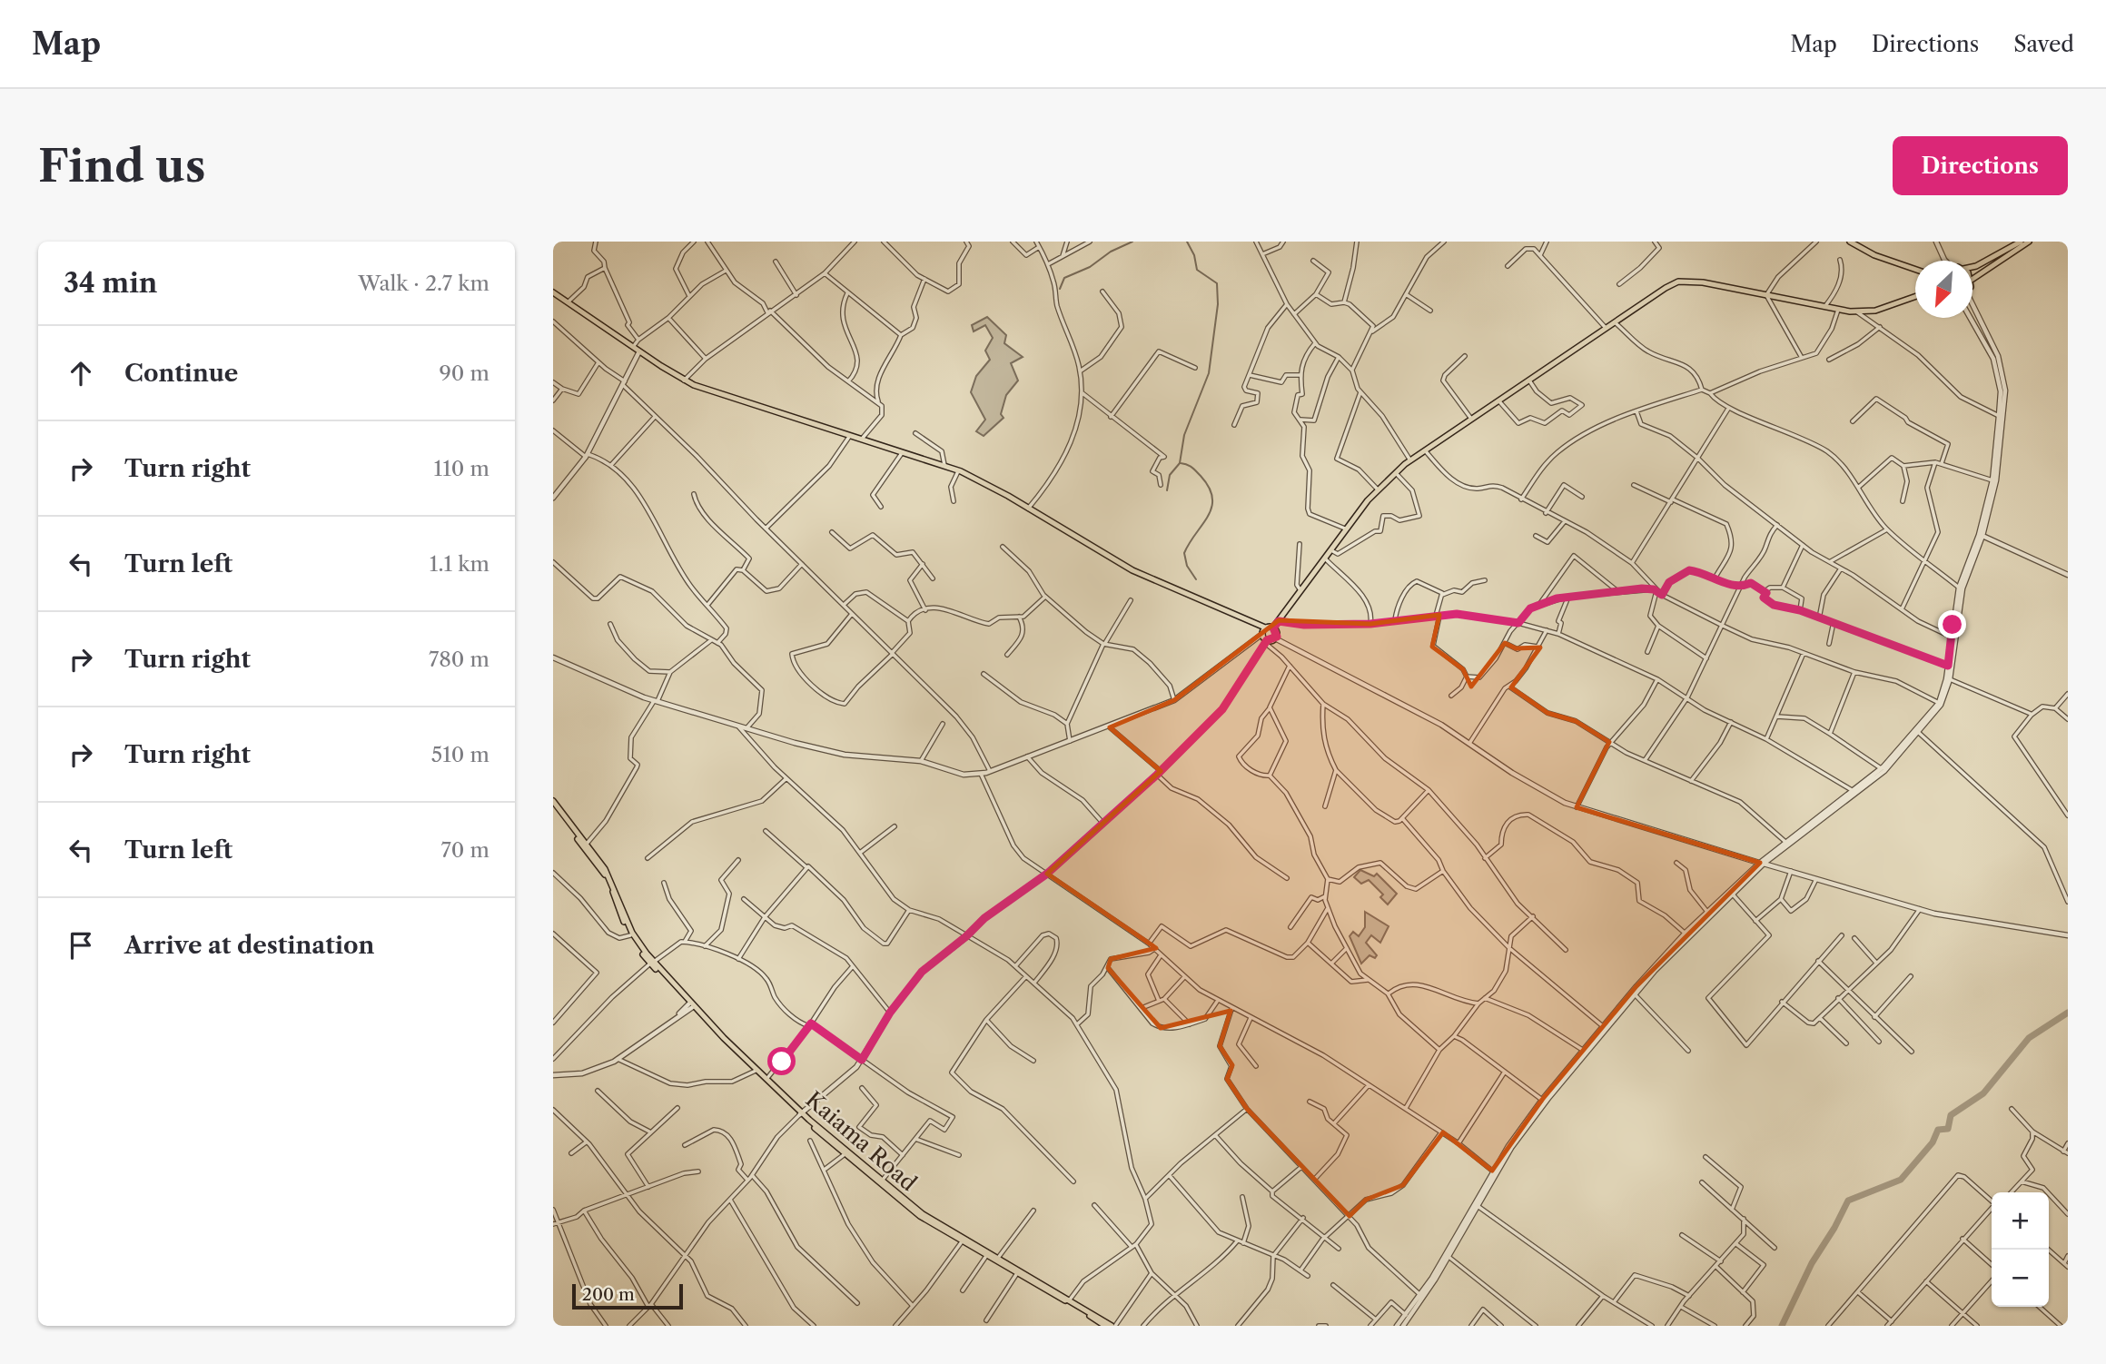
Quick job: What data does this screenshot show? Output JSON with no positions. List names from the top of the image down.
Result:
{
  "streets": {
    "main road": ["Kaiama Road"]
  },
  "scale_bar": "200 m",
  "north": "bottom left",
  "page": {
    "header": "Map",
    "nav": ["Map", "Directions", "Saved"],
    "buttons": "Directions",
    "title": "Find us",
    "heading": ["34 min", "Walk · 2.7 km"],
    "list": [
      ["Continue", "90 m"],
      ["Turn right", "110 m"],
      ["Turn left", "1.1 km"],
      ["Turn right", "780 m"],
      ["Turn right", "510 m"],
      ["Turn left", "70 m"],
      "Arrive at destination"
    ],
    "map_buttons": ["+", "−"],
    "scale": "200 m"
  }
}
